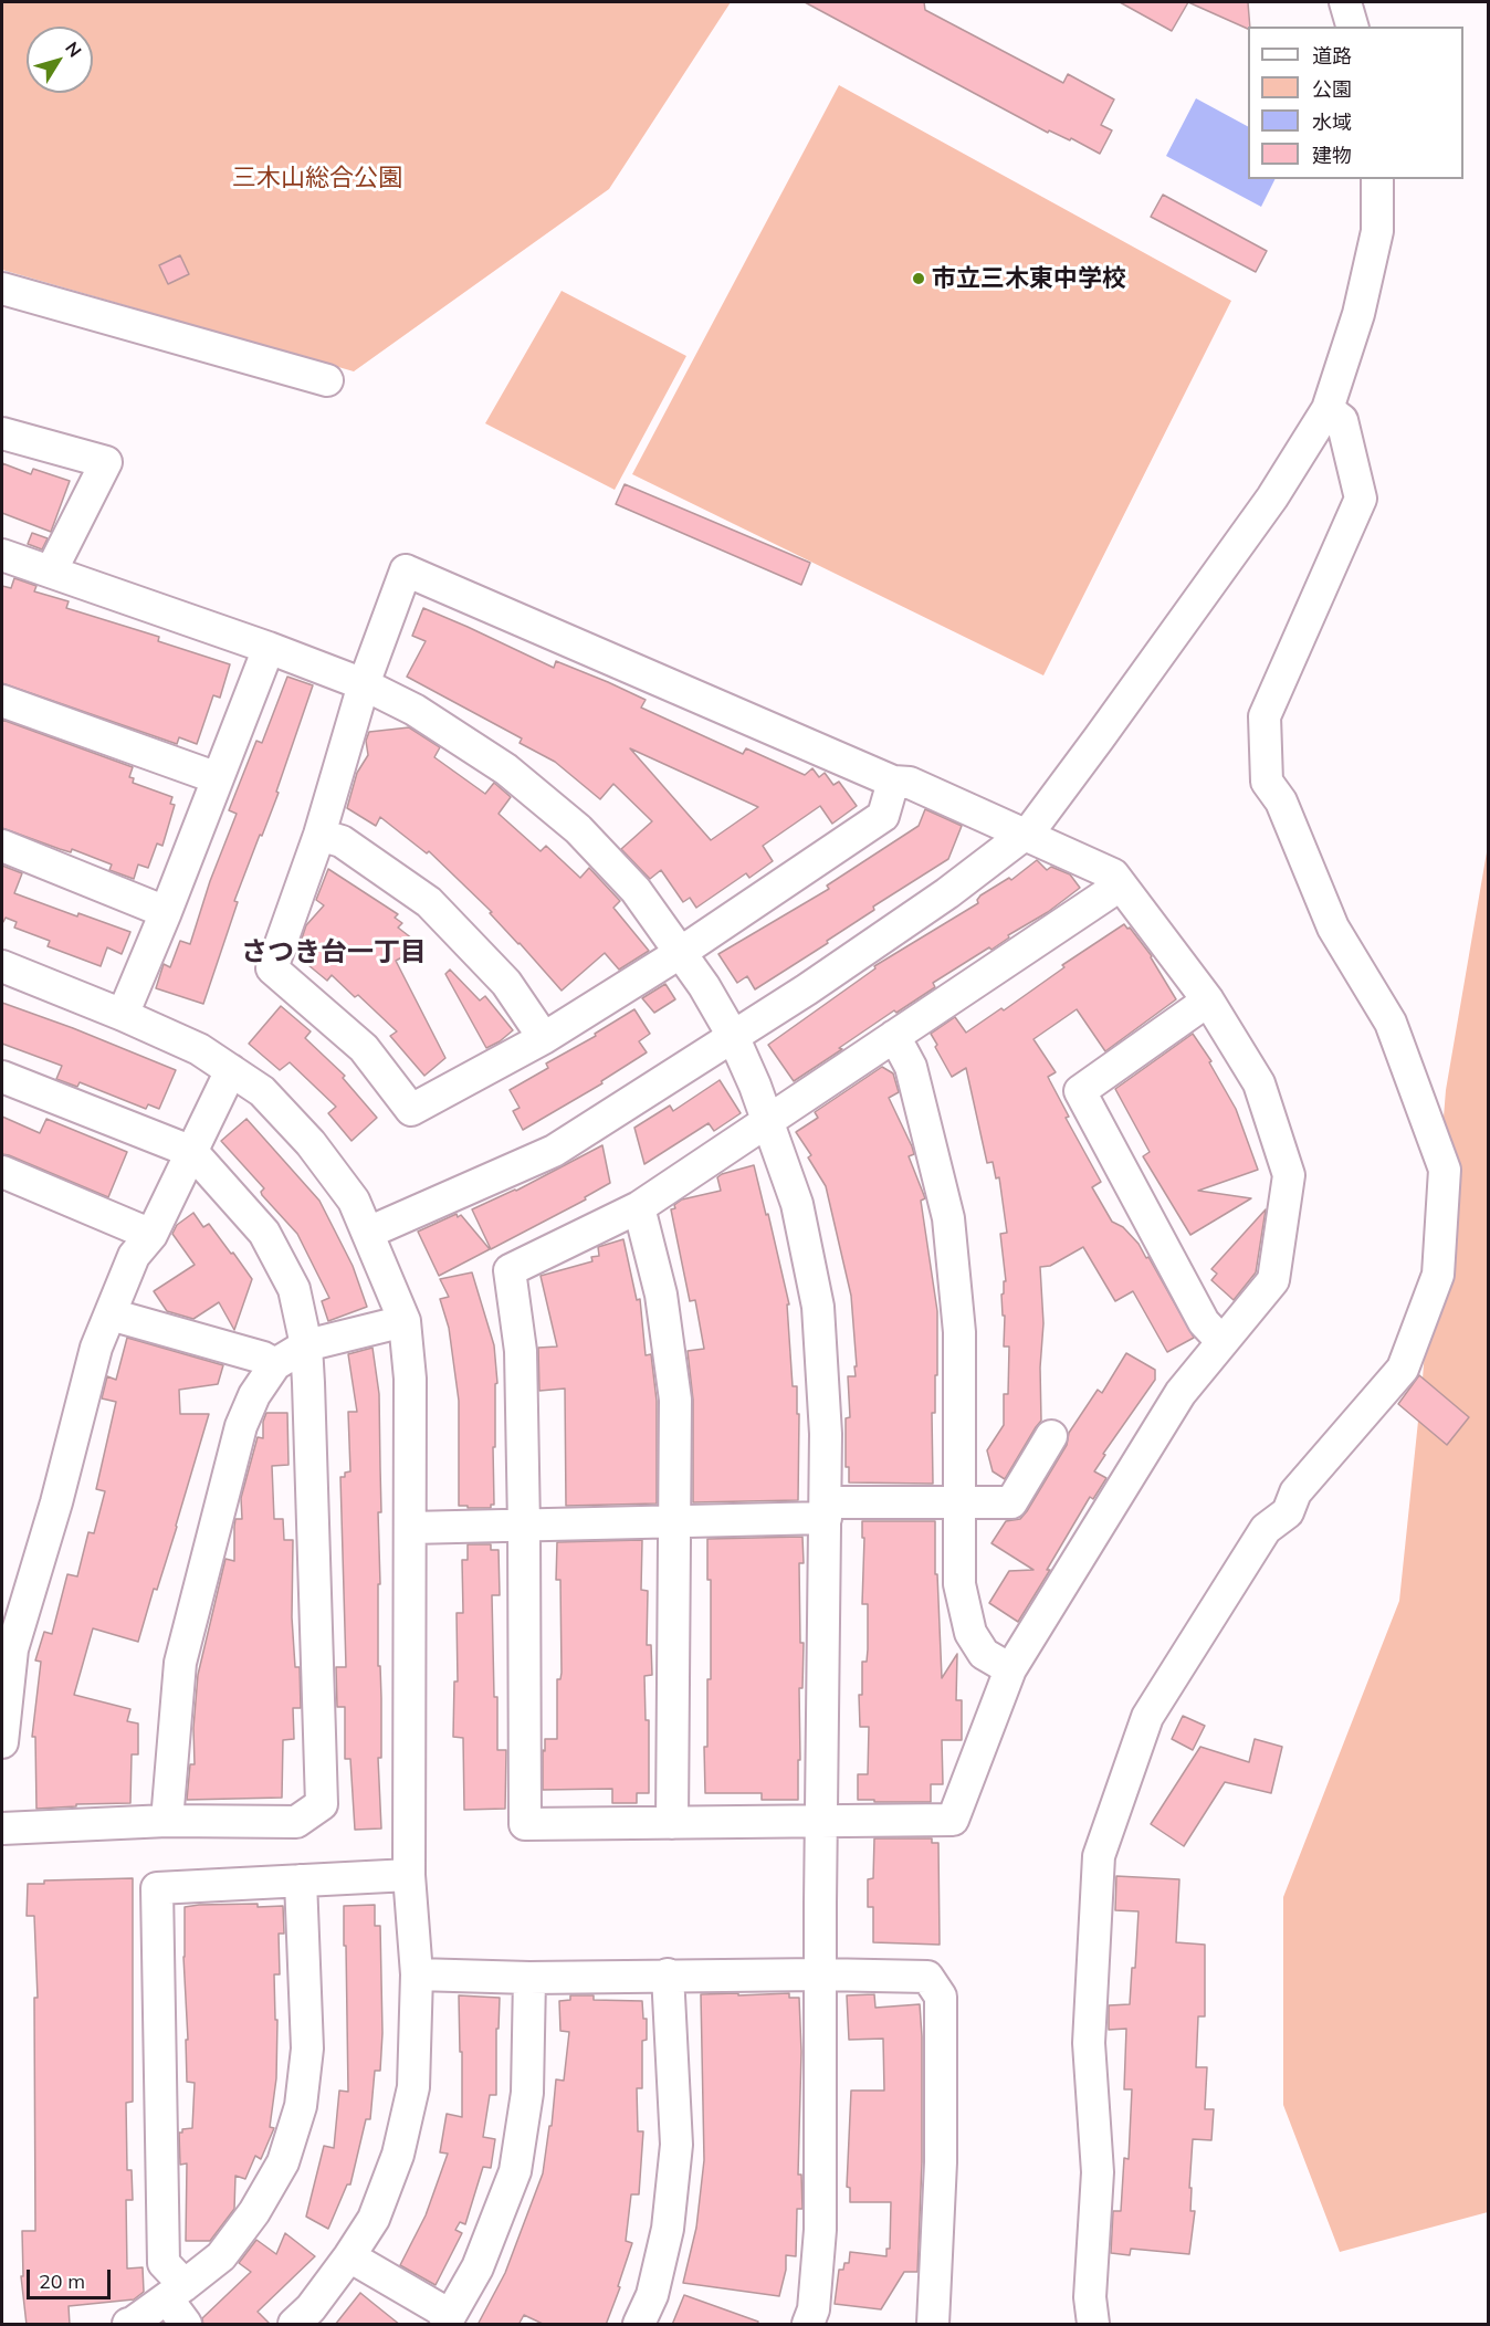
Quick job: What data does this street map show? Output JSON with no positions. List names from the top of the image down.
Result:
{
  "districts": ["さつき台一丁目"],
  "parks": ["三木山総合公園"],
  "places": ["市立三木東中学校"],
  "legend": [
    "道路",
    "公園",
    "水域",
    "建物"
  ],
  "scale_bar": "20 m",
  "north": "top right"
}
